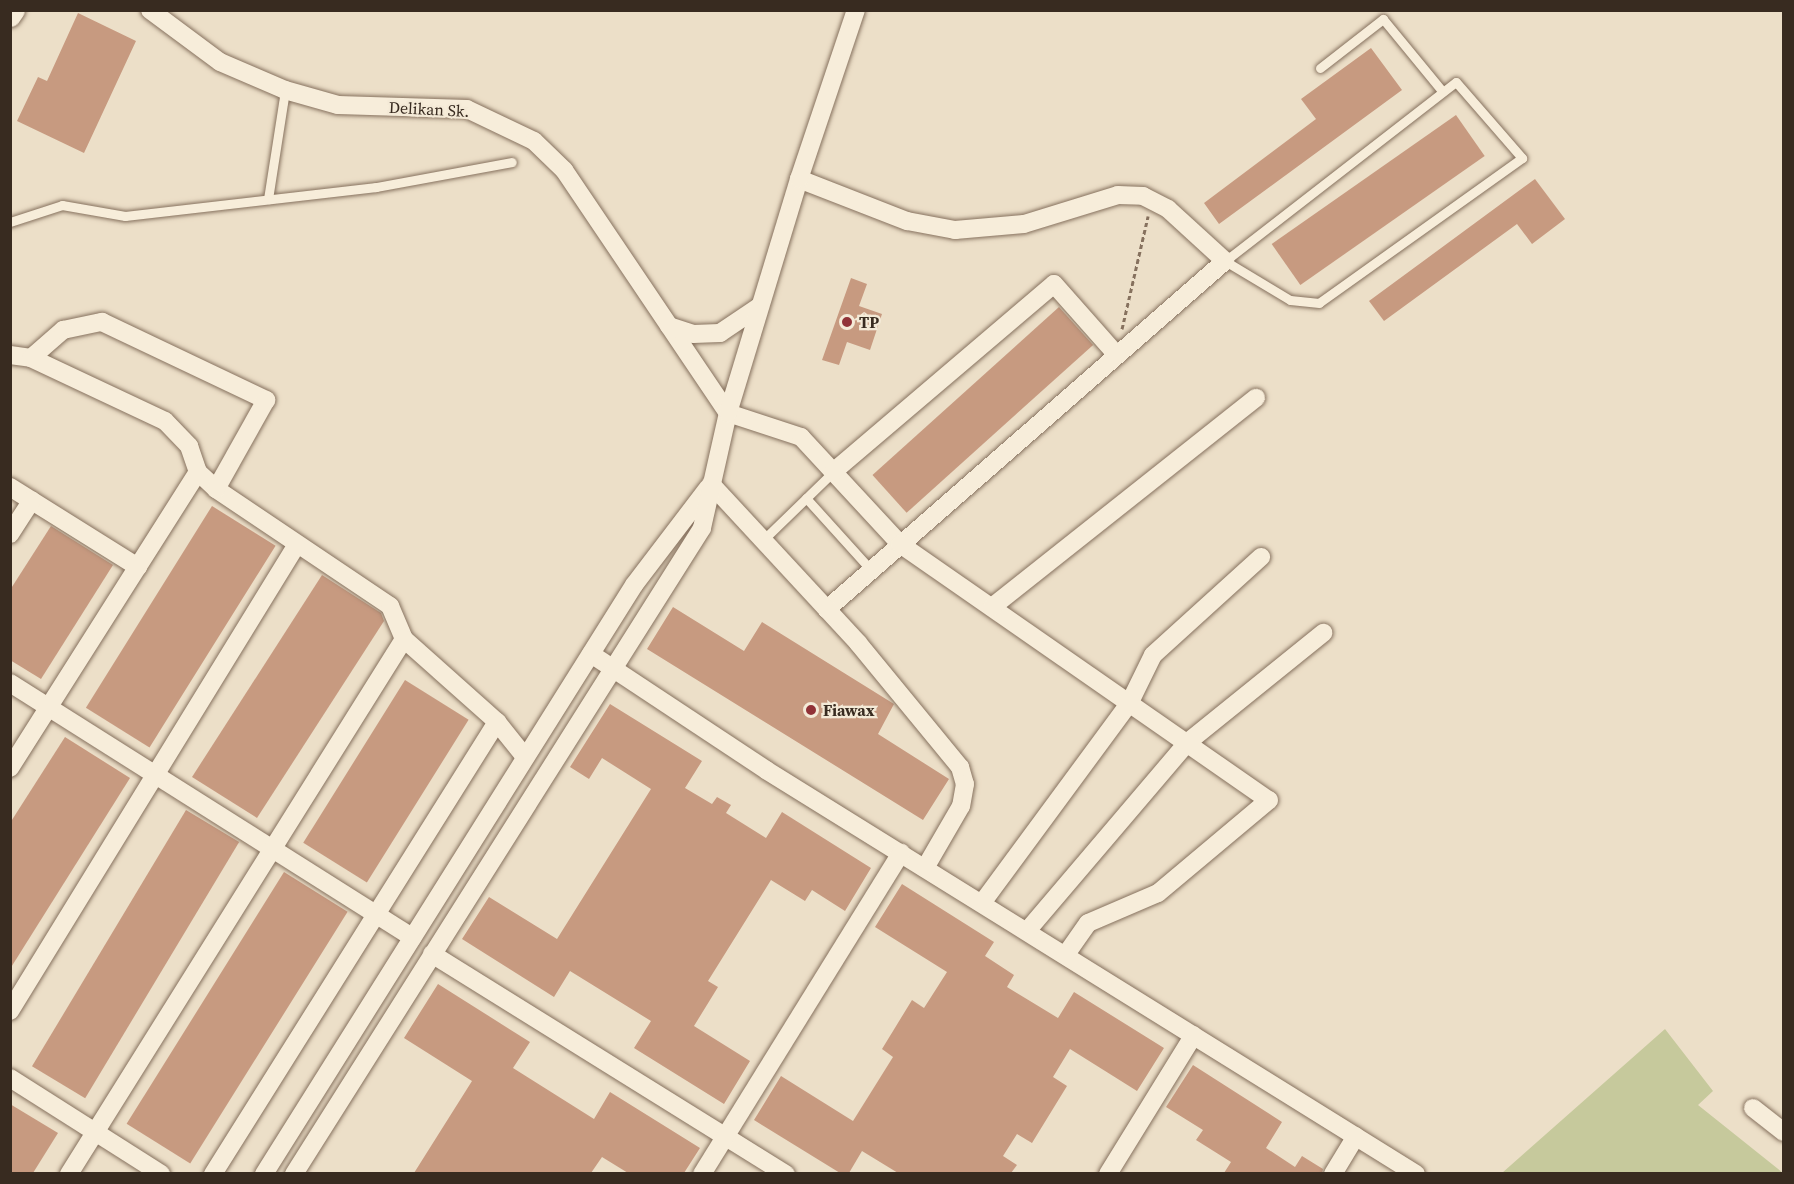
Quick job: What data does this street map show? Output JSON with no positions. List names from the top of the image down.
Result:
{
  "streets": {
    "street": ["Delikan Sk."]
  },
  "places": ["TP", "Fiawax"]
}
